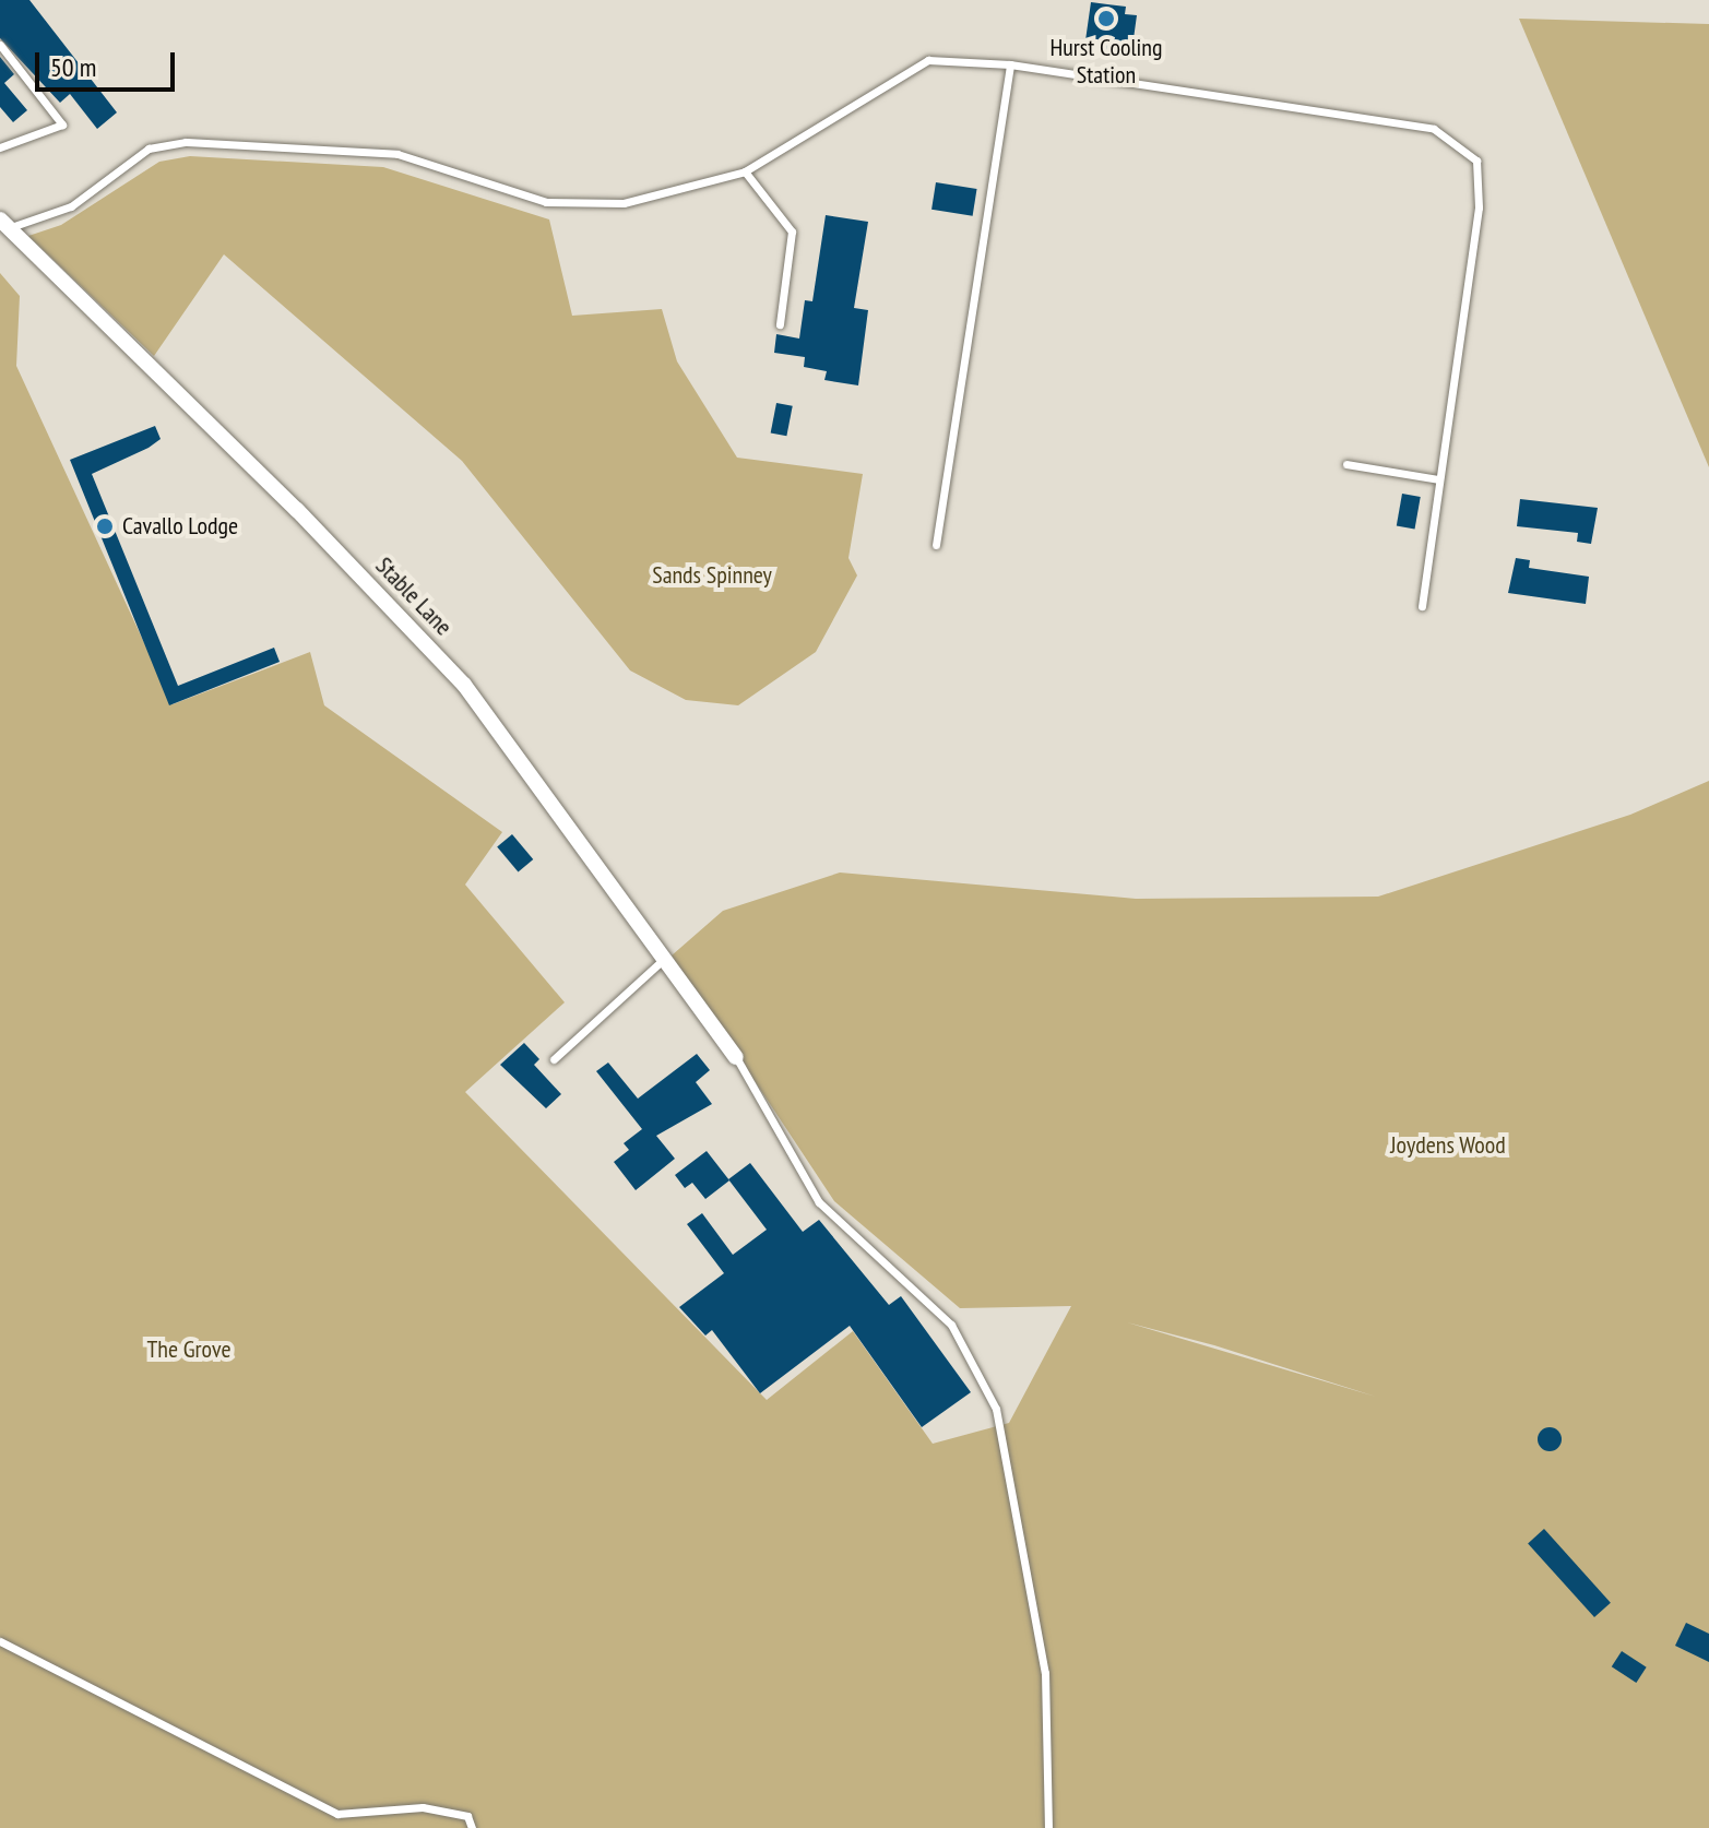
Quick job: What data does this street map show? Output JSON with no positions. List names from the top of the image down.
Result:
{
  "streets": {
    "street": ["Stable Lane"]
  },
  "parks": ["Sands Spinney", "Joydens Wood", "The Grove"],
  "places": ["Hurst Cooling Station", "Cavallo Lodge"],
  "scale_bar": "50 m"
}
